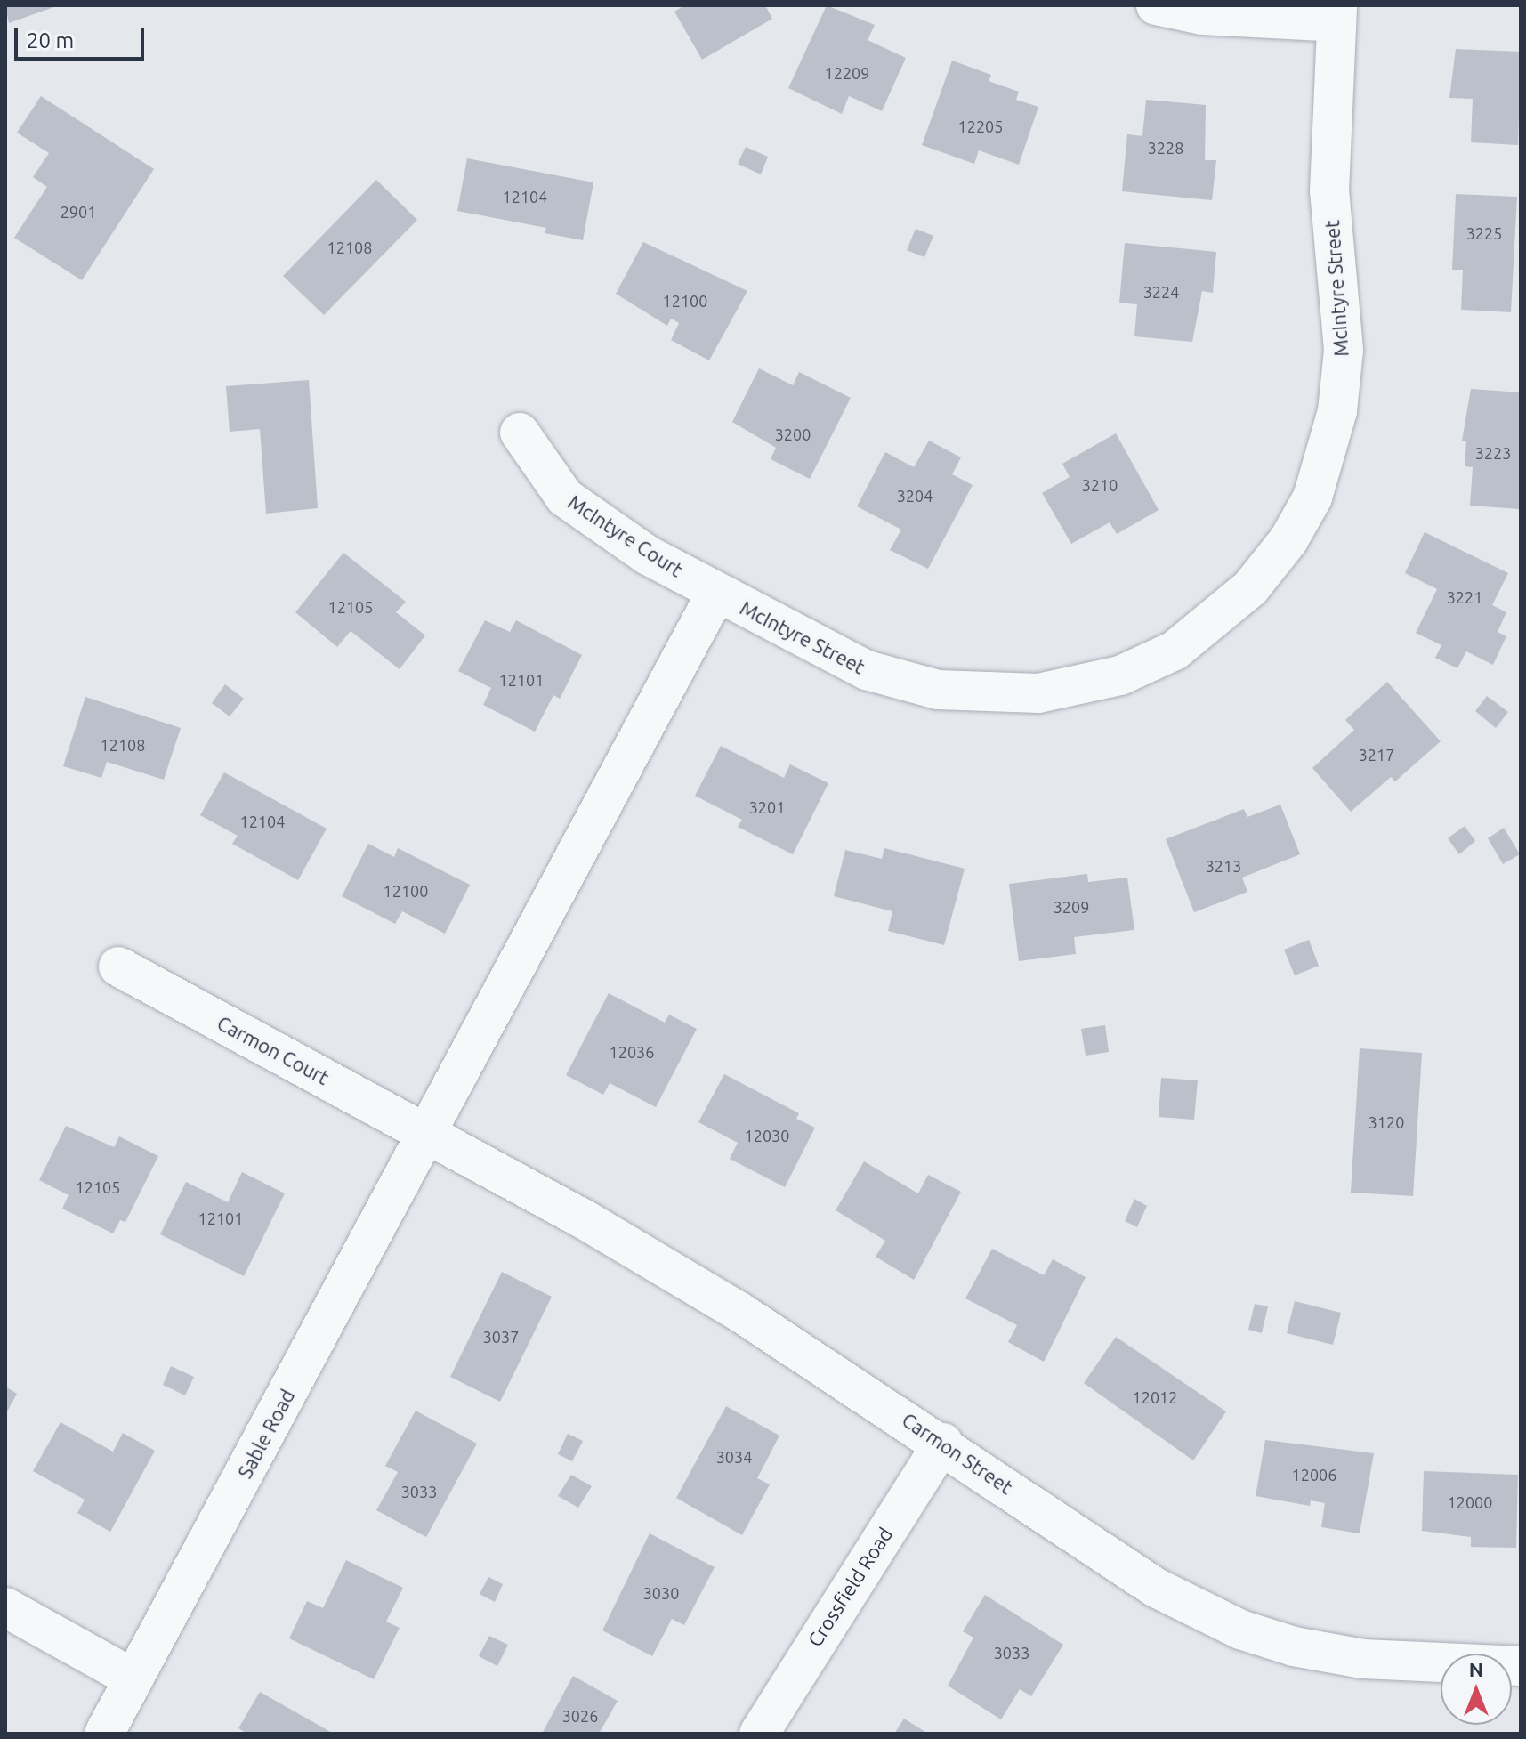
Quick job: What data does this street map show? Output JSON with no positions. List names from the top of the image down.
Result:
{
  "streets": {
    "street": [
      "McIntyre Street",
      "McIntyre Court",
      "Carmon Court",
      "Sable Road",
      "Carmon Street",
      "Crossfield Road"
    ]
  },
  "crossings": [
    ["McIntyre Street", "McIntyre Court"],
    ["McIntyre Street", "Carmon Court"],
    ["McIntyre Street", "Sable Road"],
    ["McIntyre Street", "Carmon Street"],
    ["Carmon Court", "Sable Road"],
    ["Carmon Court", "Carmon Street"],
    ["Sable Road", "Carmon Street"],
    ["Carmon Street", "Crossfield Road"]
  ],
  "house_numbers": [
    "12209",
    "12205",
    "3228",
    "12104",
    "2901",
    "3225",
    "12108",
    "3224",
    "12100",
    "3200",
    "3223",
    "3210",
    "3204",
    "3221",
    "12105",
    "12101",
    "12108",
    "3217",
    "3201",
    "12104",
    "3213",
    "12100",
    "3209",
    "12036",
    "3120",
    "12030",
    "12105",
    "12101",
    "3037",
    "12012",
    "3034",
    "12006",
    "3033",
    "12000",
    "3030",
    "3033",
    "3026"
  ],
  "scale_bar": "20 m",
  "north": "top"
}
